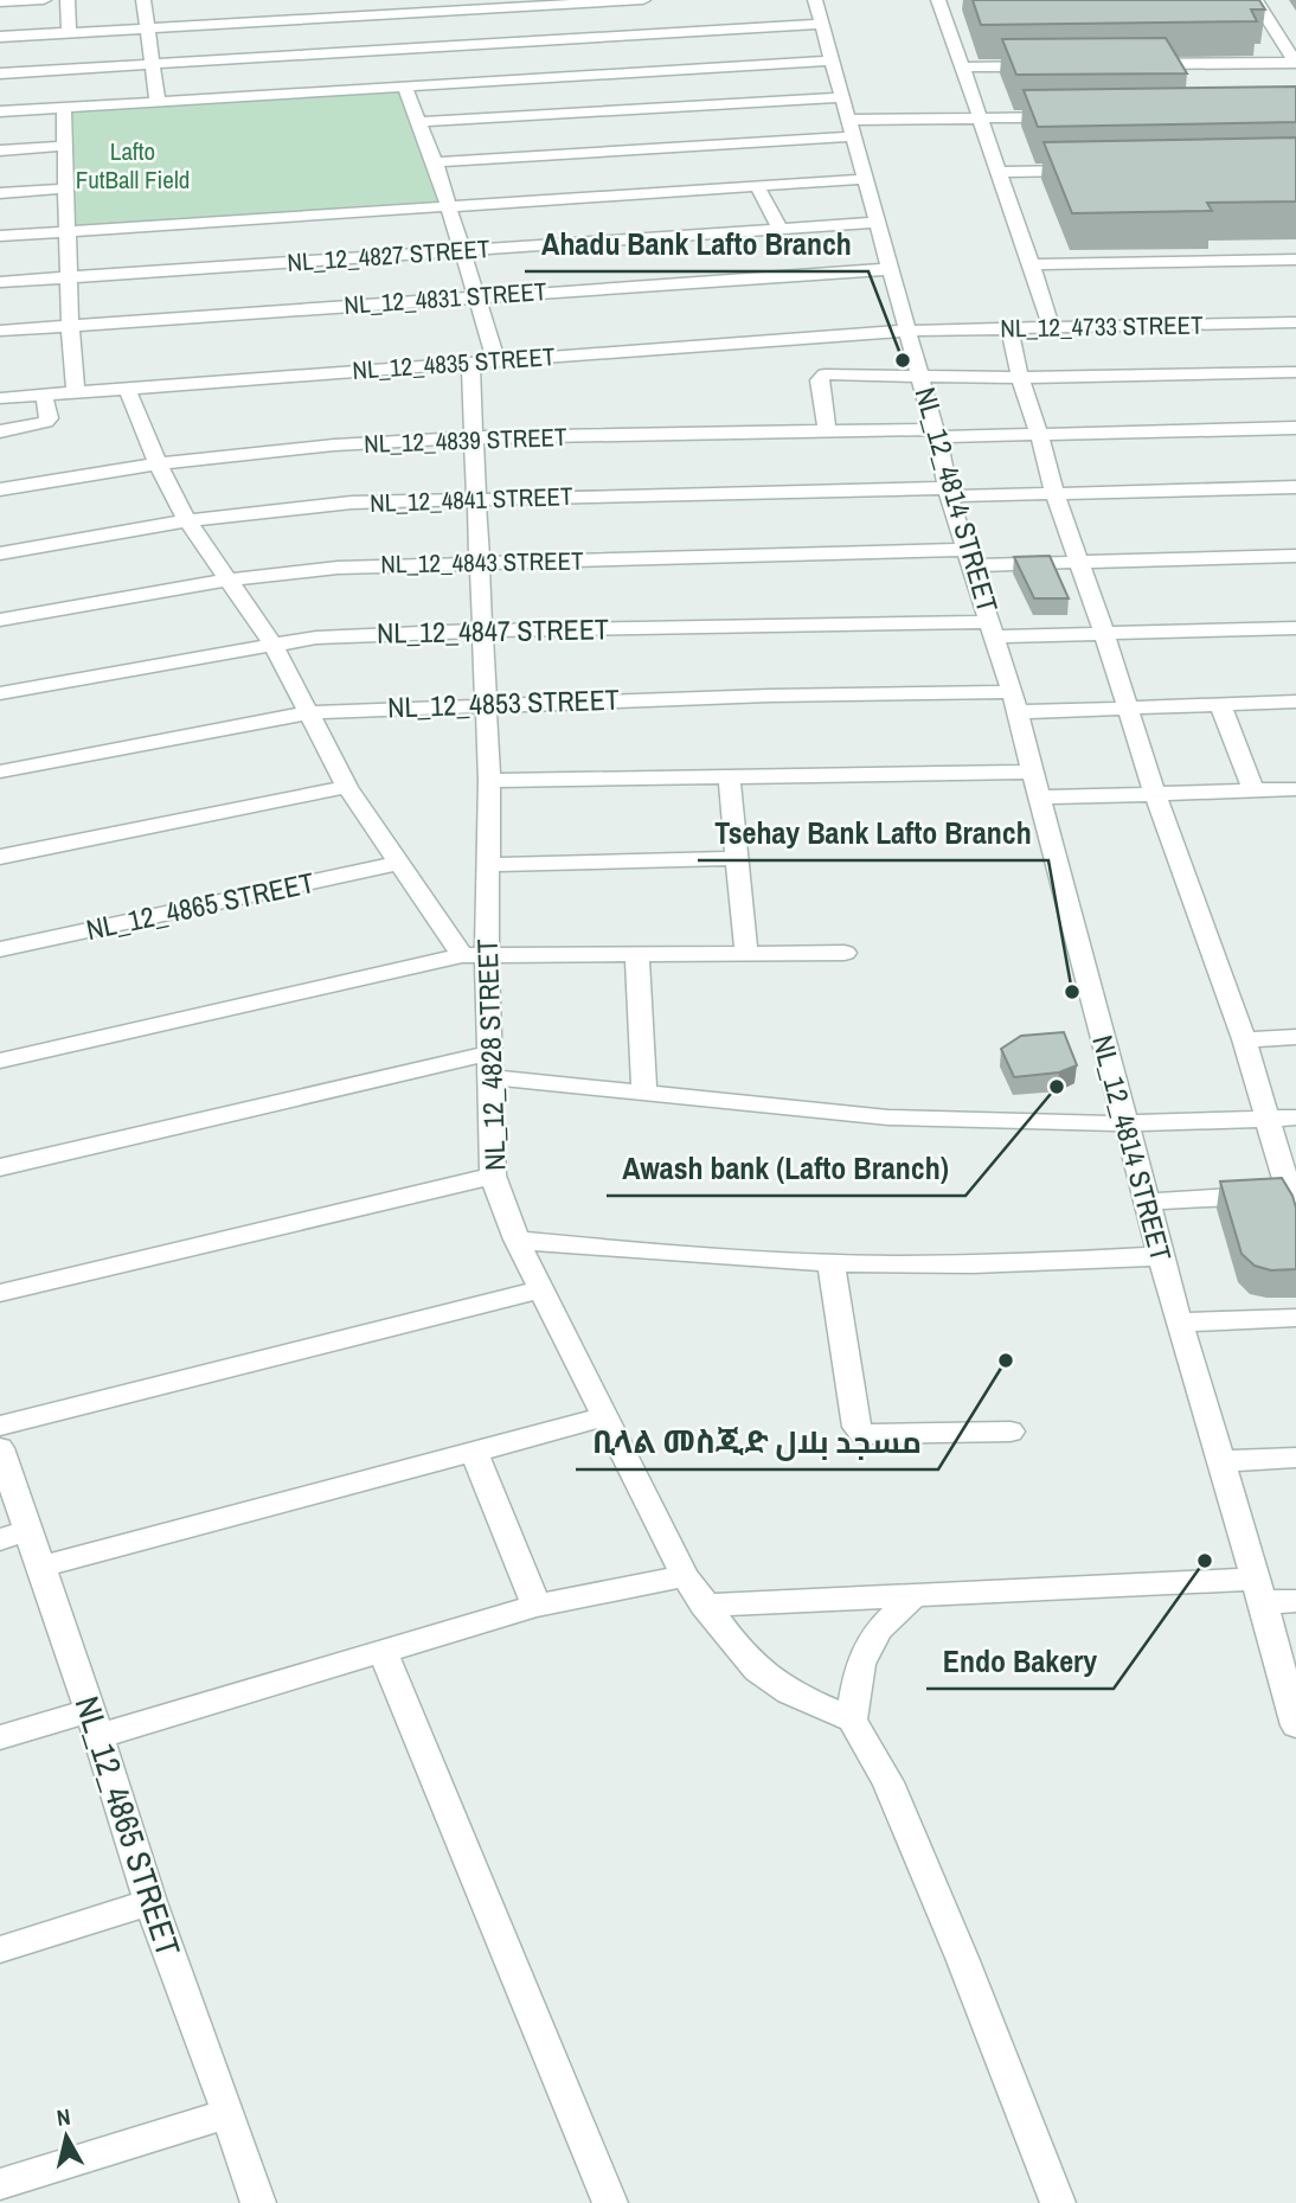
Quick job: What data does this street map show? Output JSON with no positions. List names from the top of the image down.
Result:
{
  "streets": {
    "street": [
      "NL_12_4827 STREET",
      "NL_12_4831 STREET",
      "NL_12_4733 STREET",
      "NL_12_4835 STREET",
      "NL_12_4839 STREET",
      "NL_12_4841 STREET",
      "NL_12_4814 STREET",
      "NL_12_4843 STREET",
      "NL_12_4847 STREET",
      "NL_12_4853 STREET",
      "NL_12_4865 STREET",
      "NL_12_4828 STREET"
    ]
  },
  "crossings": [
    ["NL_12_4827 STREET", "NL_12_4814 STREET"],
    ["NL_12_4831 STREET", "NL_12_4814 STREET"],
    ["NL_12_4733 STREET", "NL_12_4835 STREET"],
    ["NL_12_4733 STREET", "NL_12_4814 STREET"],
    ["NL_12_4835 STREET", "NL_12_4814 STREET"],
    ["NL_12_4835 STREET", "NL_12_4828 STREET"],
    ["NL_12_4839 STREET", "NL_12_4814 STREET"],
    ["NL_12_4839 STREET", "NL_12_4828 STREET"],
    ["NL_12_4841 STREET", "NL_12_4814 STREET"],
    ["NL_12_4841 STREET", "NL_12_4828 STREET"],
    ["NL_12_4814 STREET", "NL_12_4843 STREET"],
    ["NL_12_4814 STREET", "NL_12_4847 STREET"],
    ["NL_12_4814 STREET", "NL_12_4853 STREET"],
    ["NL_12_4843 STREET", "NL_12_4828 STREET"],
    ["NL_12_4847 STREET", "NL_12_4828 STREET"],
    ["NL_12_4853 STREET", "NL_12_4828 STREET"]
  ],
  "parks": ["Lafto FutBall Field"],
  "places": [
    "Ahadu Bank Lafto Branch",
    "Tsehay Bank Lafto Branch",
    "Awash bank (Lafto Branch)",
    "ቢላል መስጂድ مسجد بلال",
    "Endo Bakery"
  ],
  "north": "top"
}
